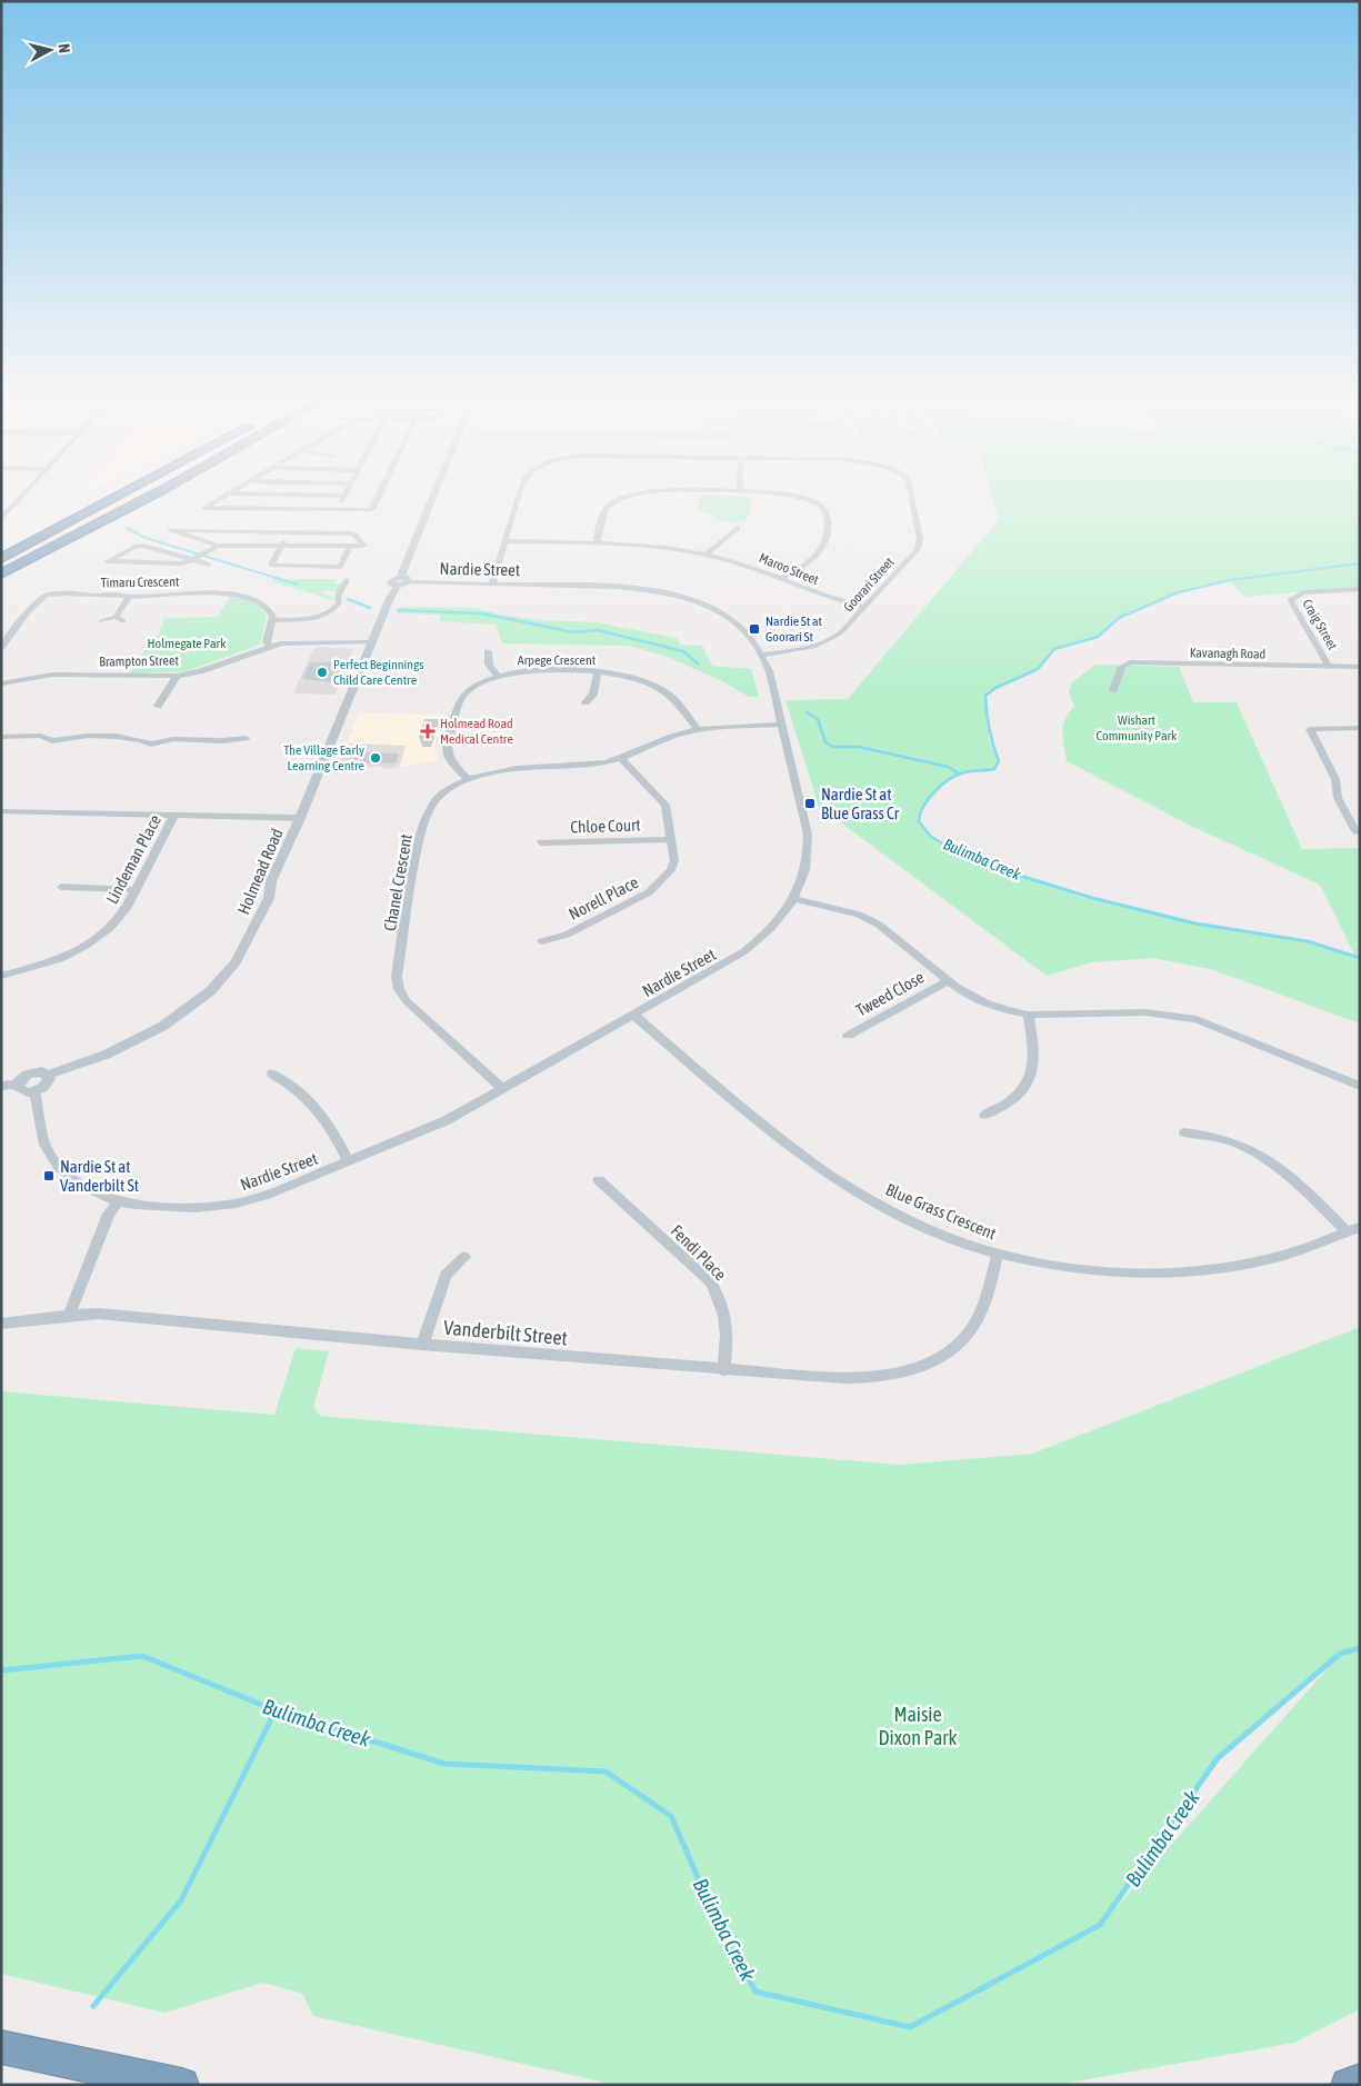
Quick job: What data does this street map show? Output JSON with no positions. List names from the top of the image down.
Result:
{
  "streets": {
    "street": [
      "Nardie Street",
      "Maroo Street",
      "Timaru Crescent",
      "Goorari Street",
      "Craig Street",
      "Kavanagh Road",
      "Arpege Crescent",
      "Brampton Street",
      "Chloe Court",
      "Lindeman Place",
      "Holmead Road",
      "Chanel Crescent",
      "Norell Place",
      "Tweed Close",
      "Blue Grass Crescent",
      "Fendi Place",
      "Vanderbilt Street"
    ]
  },
  "crossings": [
    ["Nardie Street", "Goorari Street"],
    ["Nardie Street", "Holmead Road"],
    ["Nardie Street", "Chanel Crescent"],
    ["Nardie Street", "Blue Grass Crescent"],
    ["Maroo Street", "Goorari Street"],
    ["Craig Street", "Kavanagh Road"],
    ["Arpege Crescent", "Chanel Crescent"],
    ["Brampton Street", "Holmead Road"],
    ["Chloe Court", "Norell Place"],
    ["Chanel Crescent", "Norell Place"],
    ["Blue Grass Crescent", "Vanderbilt Street"],
    ["Fendi Place", "Vanderbilt Street"]
  ],
  "water": ["Bulimba Creek"],
  "parks": ["Holmegate Park", "Wishart Community Park", "Maisie Dixon Park"],
  "places": {
    "transit": ["Nardie St at Goorari St", "Nardie St at Blue Grass Cr", "Nardie St at Vanderbilt St"],
    "other": ["Perfect Beginnings Child Care Centre", "The Village Early Learning Centre"],
    "health": ["Holmead Road Medical Centre"]
  },
  "north": "right"
}
